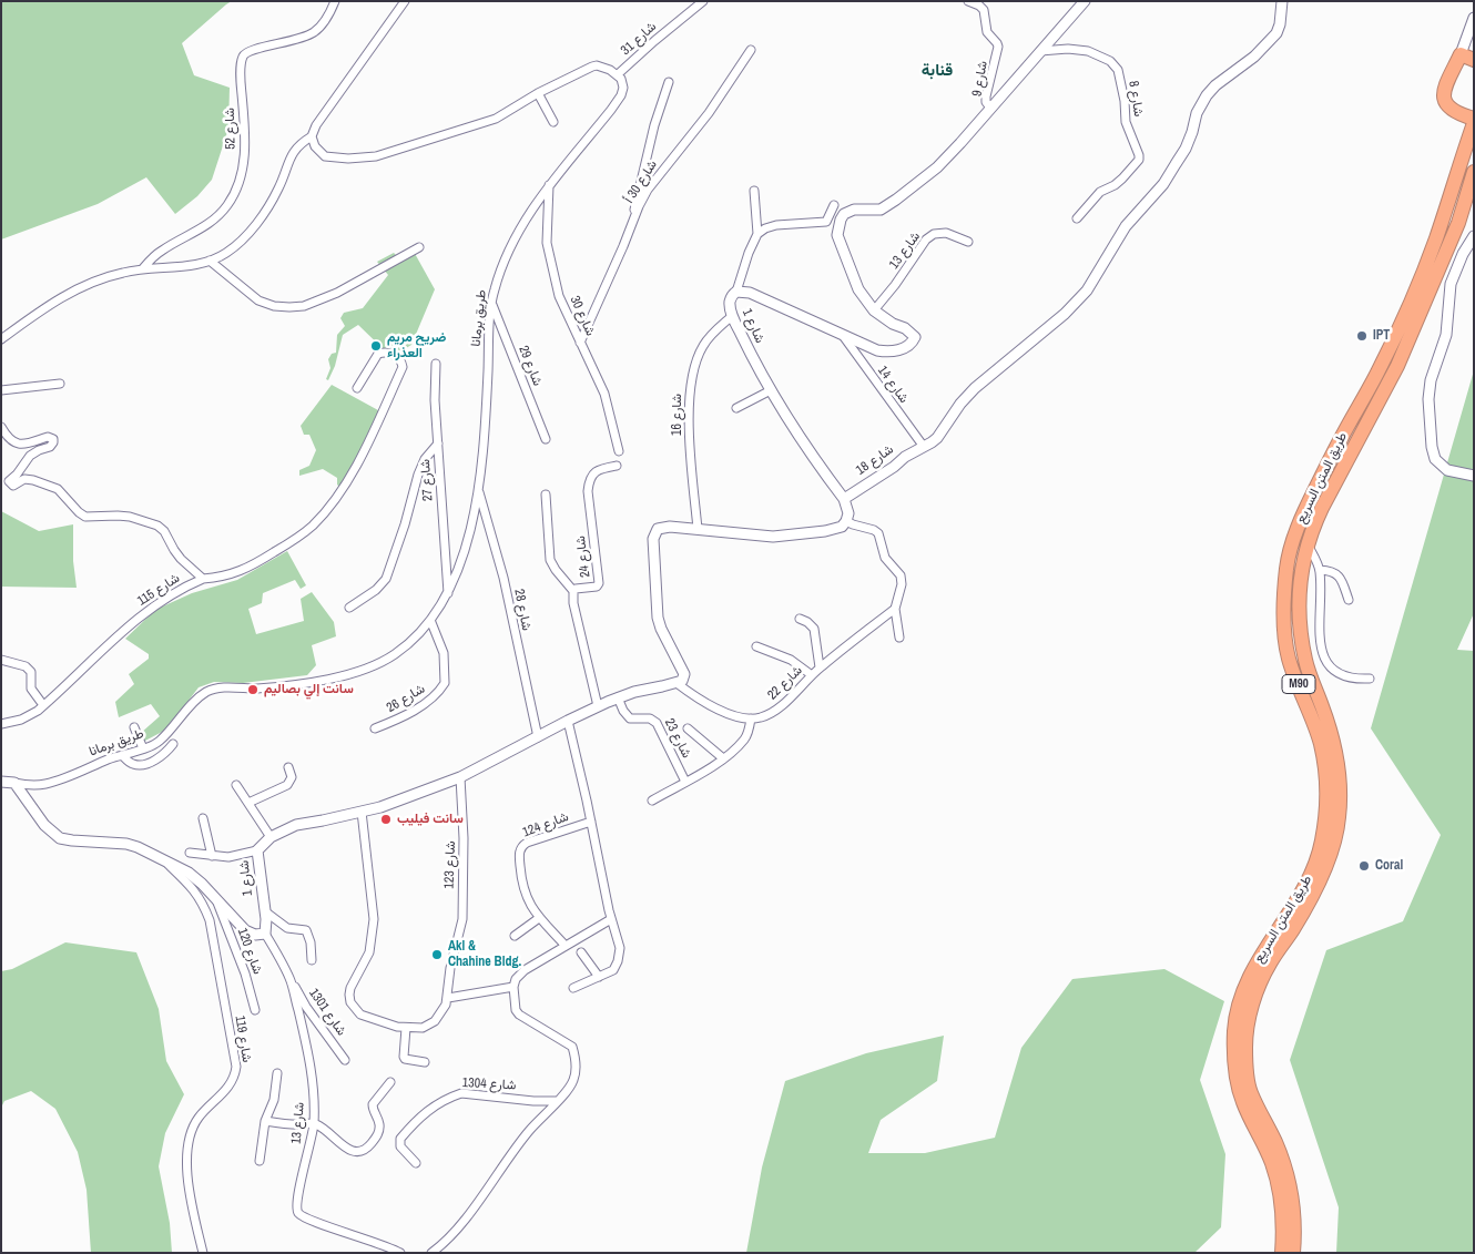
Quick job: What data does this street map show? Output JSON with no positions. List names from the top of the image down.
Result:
{
  "streets": {
    "highway": ["طريق المتن السريع", "M90"],
    "street": [
      "شارع 31",
      "شارع 9",
      "شارع 8",
      "شارع 52",
      "شارع 30 أ",
      "شارع 13",
      "شارع 30",
      "طريق برمانا",
      "شارع 1",
      "شارع 29",
      "شارع 14",
      "شارع 16",
      "شارع 18",
      "شارع 27",
      "شارع 24",
      "شارع 115",
      "شارع 28",
      "شارع 22",
      "شارع 26",
      "شارع 23",
      "شارع 124",
      "شارع 123",
      "شارع 120",
      "شارع 1301",
      "شارع 119",
      "شارع 1304"
    ]
  },
  "crossings": [
    ["شارع 31", "طريق برمانا"],
    ["شارع 9", "شارع 1"],
    ["شارع 8", "شارع 1"],
    ["شارع 30 أ", "شارع 30"],
    ["شارع 13", "شارع 1"],
    ["شارع 13", "شارع 1301"],
    ["شارع 30", "طريق برمانا"],
    ["طريق برمانا", "شارع 1"],
    ["طريق برمانا", "شارع 29"],
    ["طريق برمانا", "شارع 27"],
    ["طريق برمانا", "شارع 28"],
    ["طريق برمانا", "شارع 26"],
    ["شارع 1", "شارع 14"],
    ["شارع 1", "شارع 16"],
    ["شارع 1", "شارع 18"],
    ["شارع 1", "شارع 24"],
    ["شارع 1", "شارع 28"],
    ["شارع 1", "شارع 23"],
    ["شارع 1", "شارع 123"],
    ["شارع 1", "شارع 120"],
    ["شارع 1", "شارع 119"],
    ["شارع 14", "شارع 18"]
  ],
  "districts": ["قنابة"],
  "places": [
    "IPT",
    "ضريح مريم العذراء",
    "سانت إلي بصاليم",
    "سانت فيليب",
    "Coral",
    "Akl & Chahine Bldg."
  ]
}
